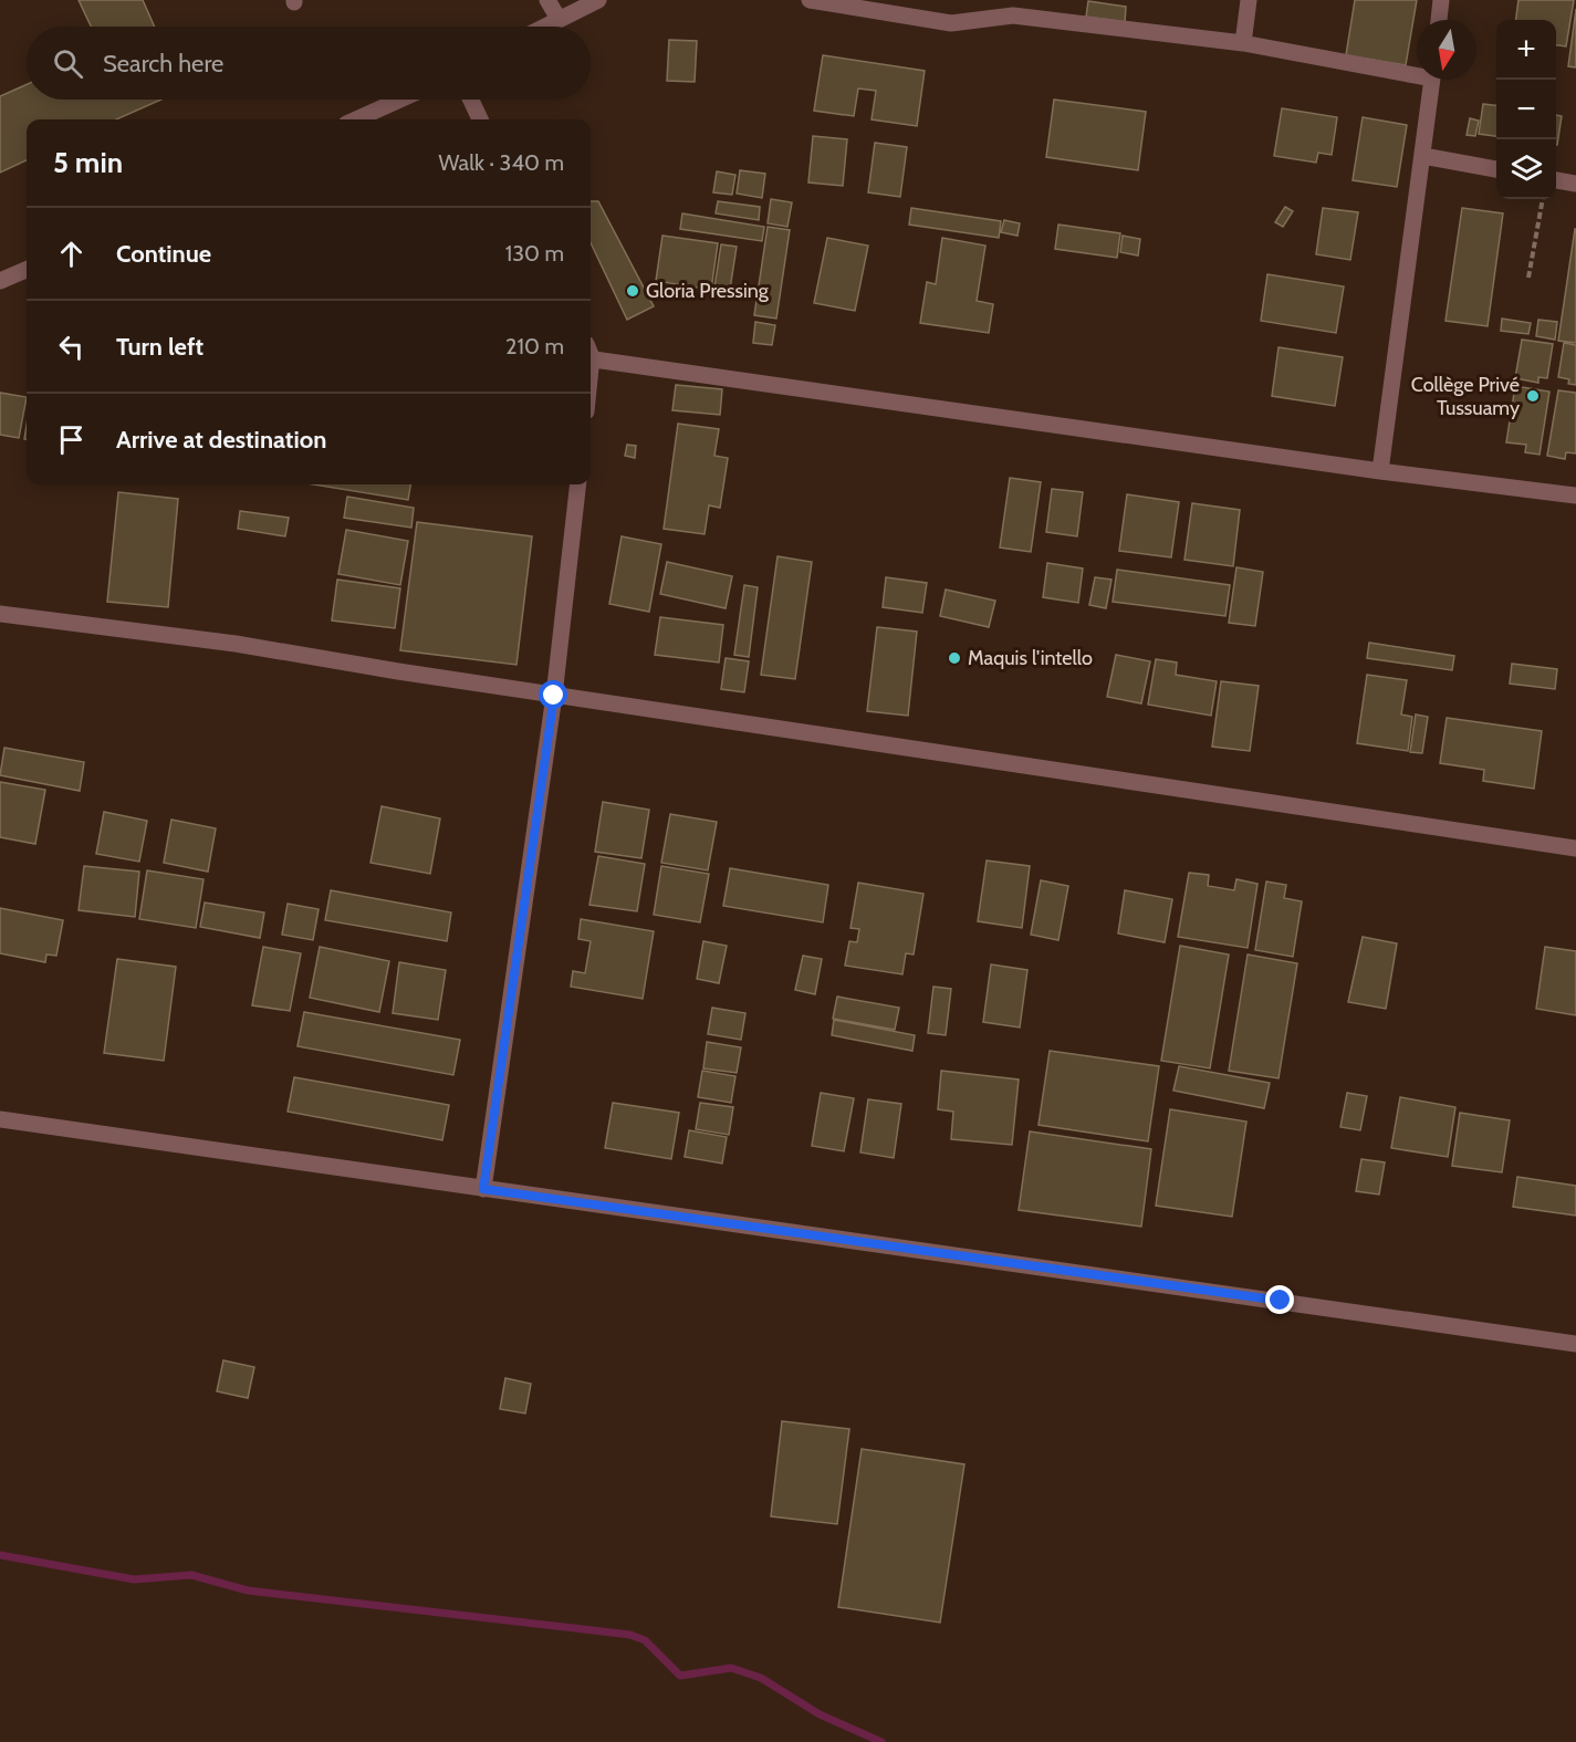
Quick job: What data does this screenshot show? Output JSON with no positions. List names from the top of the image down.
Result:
{
  "places": ["Gloria Pressing", "Collège Privé Tussuamy", "Maquis l'intello"],
  "north": "bottom",
  "page": {
    "map_buttons": ["+", "−"],
    "search": "Search here",
    "heading": ["5 min", "Walk · 340 m"],
    "list": [
      ["Continue", "130 m"],
      ["Turn left", "210 m"],
      "Arrive at destination"
    ]
  }
}
